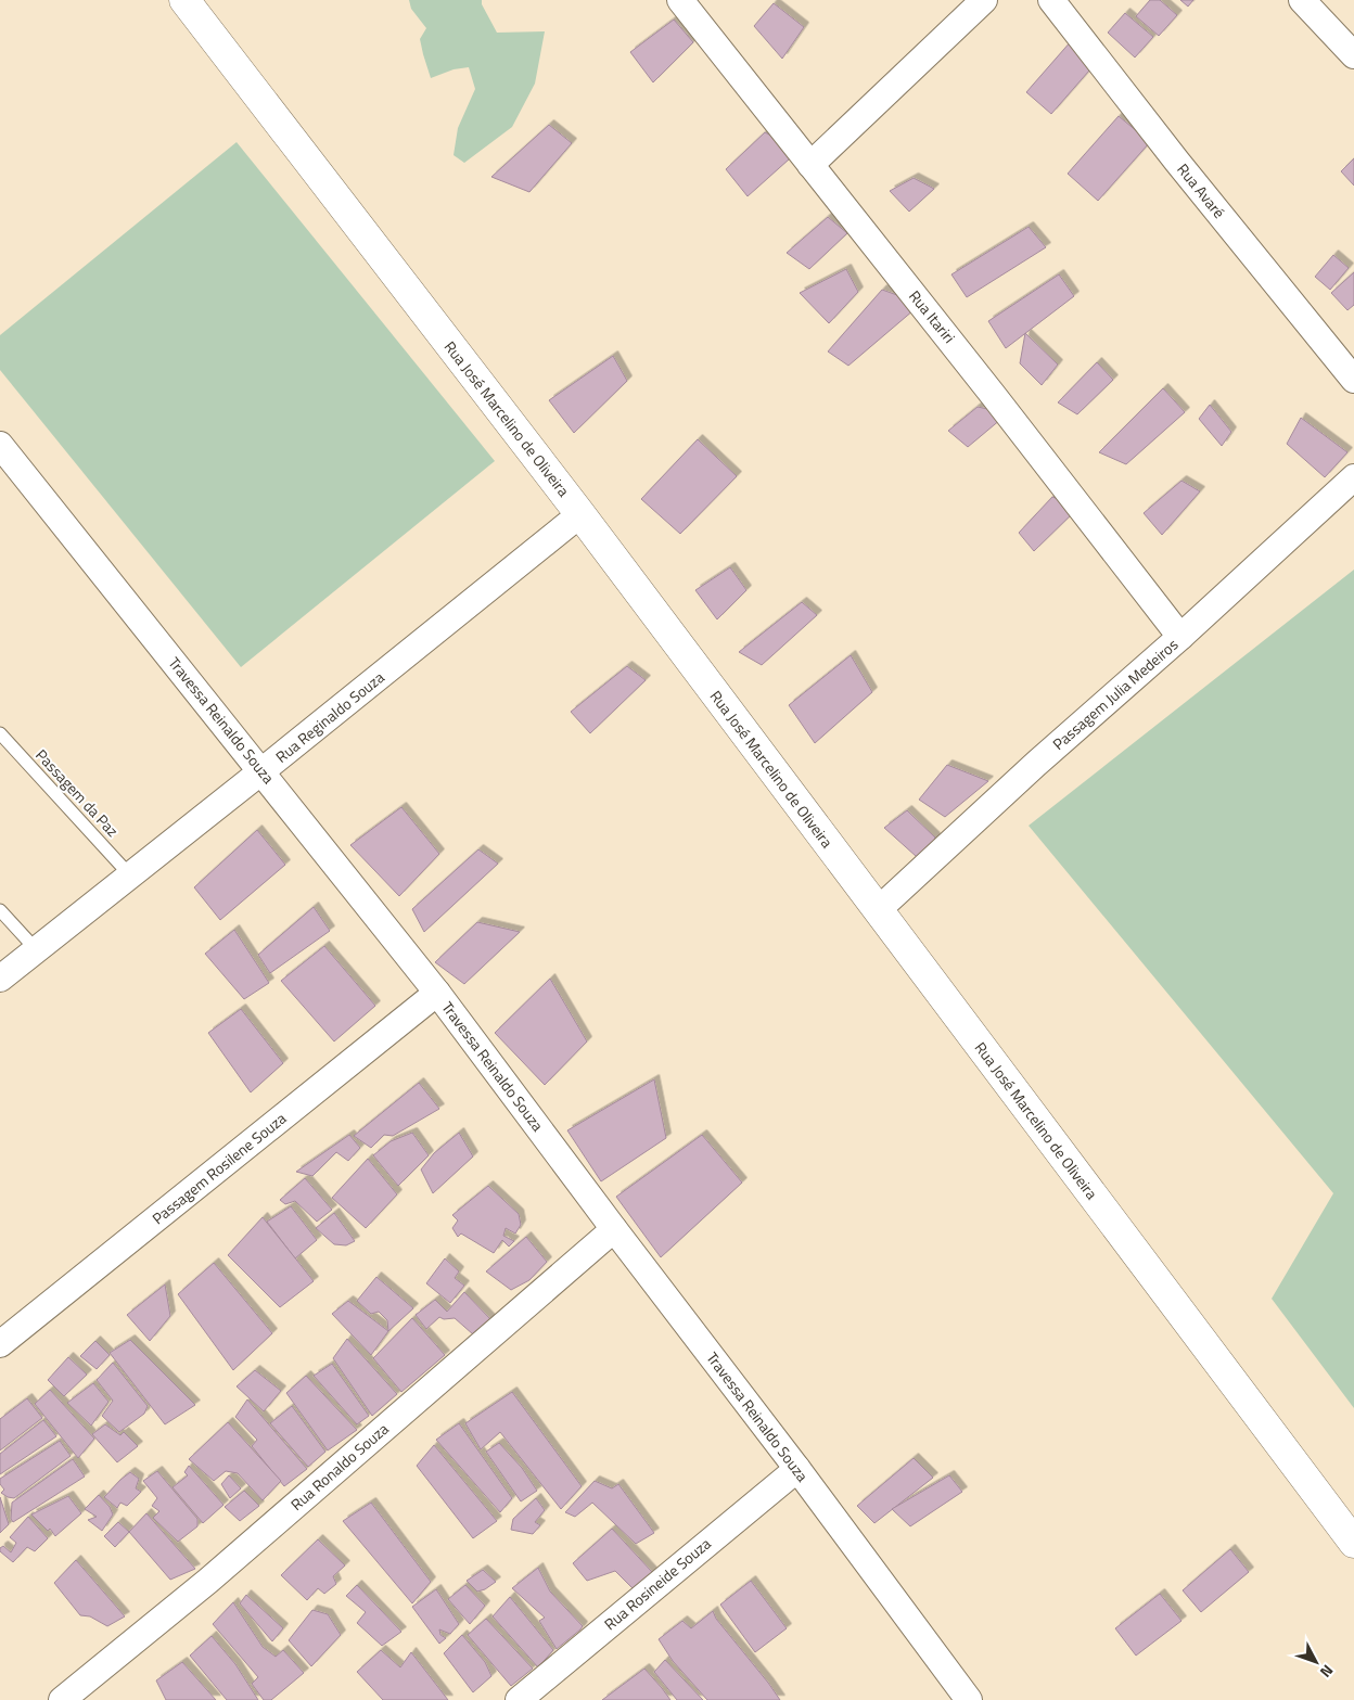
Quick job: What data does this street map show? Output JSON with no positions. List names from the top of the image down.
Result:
{
  "streets": {
    "street": [
      "Rua Avaré",
      "Rua Itariri",
      "Rua José Marcelino de Oliveira",
      "Passagem Julia Medeiros",
      "Rua Reginaldo Souza",
      "Travessa Reinaldo Souza",
      "Passagem Rosilene Souza",
      "Rua Ronaldo Souza",
      "Rua Rosineide Souza"
    ],
    "lane": ["Passagem da Paz"]
  },
  "crossings": [
    ["Rua Itariri", "Passagem Julia Medeiros"],
    ["Rua José Marcelino de Oliveira", "Passagem Julia Medeiros"],
    ["Rua José Marcelino de Oliveira", "Rua Reginaldo Souza"],
    ["Rua Reginaldo Souza", "Travessa Reinaldo Souza"],
    ["Rua Reginaldo Souza", "Passagem da Paz"],
    ["Travessa Reinaldo Souza", "Passagem Rosilene Souza"],
    ["Travessa Reinaldo Souza", "Rua Ronaldo Souza"],
    ["Travessa Reinaldo Souza", "Rua Rosineide Souza"]
  ],
  "north": "bottom right"
}
